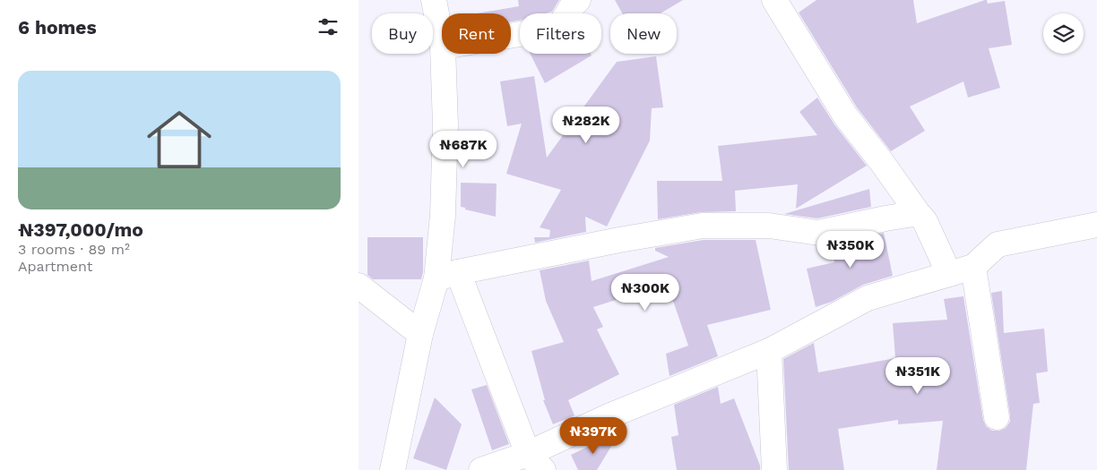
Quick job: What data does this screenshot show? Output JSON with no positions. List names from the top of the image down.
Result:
{
  "page": {
    "heading": "6 homes",
    "chip": [
      "Buy",
      "Rent",
      "Filters",
      "New"
    ],
    "list": [
      {
        "name": "₦397,000/mo",
        "note": "3 rooms · 89 m² · Apartment"
      }
    ],
    "price": [
      "₦282K",
      "₦687K",
      "₦350K",
      "₦300K",
      "₦351K",
      "₦397K"
    ]
  }
}
